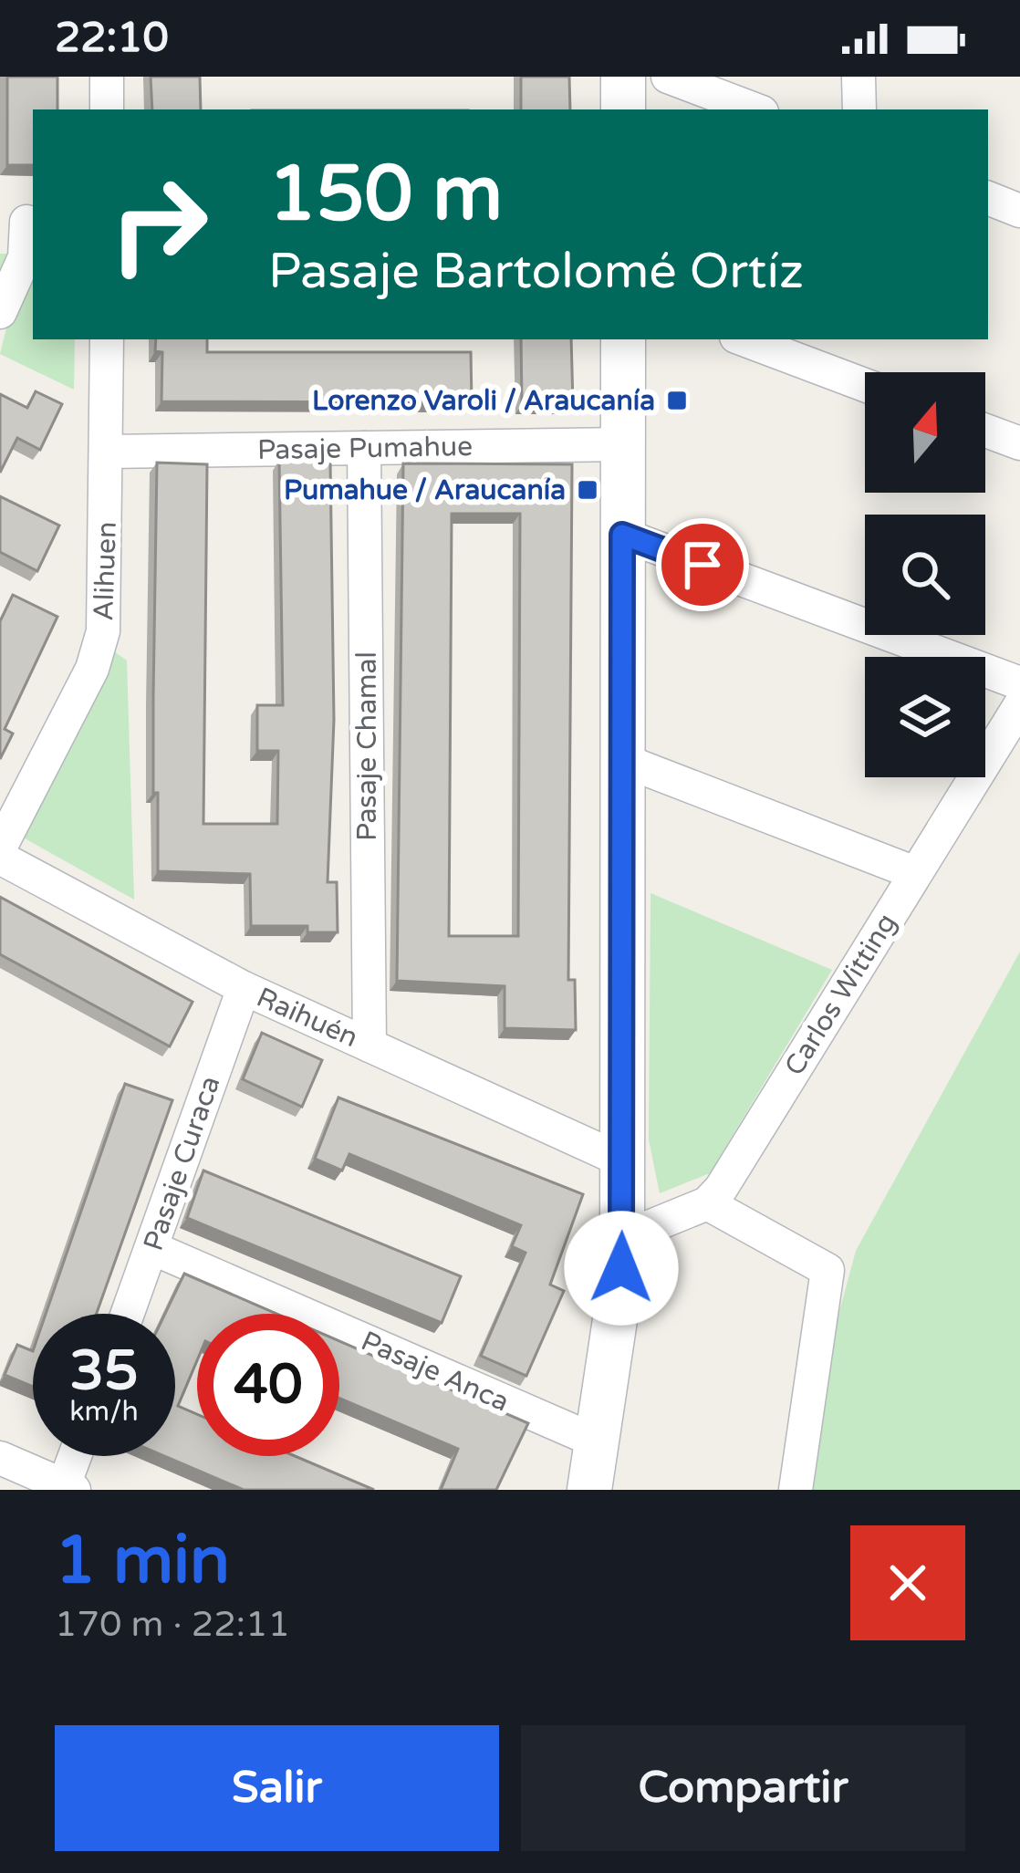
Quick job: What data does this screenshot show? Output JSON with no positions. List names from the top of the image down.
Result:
{
  "streets": {
    "street": [
      "Pasaje Pumahue",
      "Alihuen",
      "Pasaje Chamal",
      "Carlos Witting",
      "Raihuén",
      "Pasaje Curaca",
      "Pasaje Anca"
    ]
  },
  "crossings": [
    ["Pasaje Pumahue", "Alihuen"],
    ["Pasaje Pumahue", "Pasaje Chamal"],
    ["Pasaje Chamal", "Raihuén"],
    ["Raihuén", "Pasaje Curaca"],
    ["Pasaje Curaca", "Pasaje Anca"]
  ],
  "places": {
    "transit": ["Lorenzo Varoli / Araucanía", "Pumahue / Araucanía"]
  },
  "north": "top",
  "page": {
    "status": "22:10",
    "turn": ["150 m", "Pasaje Bartolomé Ortíz"],
    "speed": "35 km/h",
    "limit": "40",
    "heading": ["1 min", "170 m · 22:11"],
    "buttons": ["Salir", "Compartir"]
  }
}
